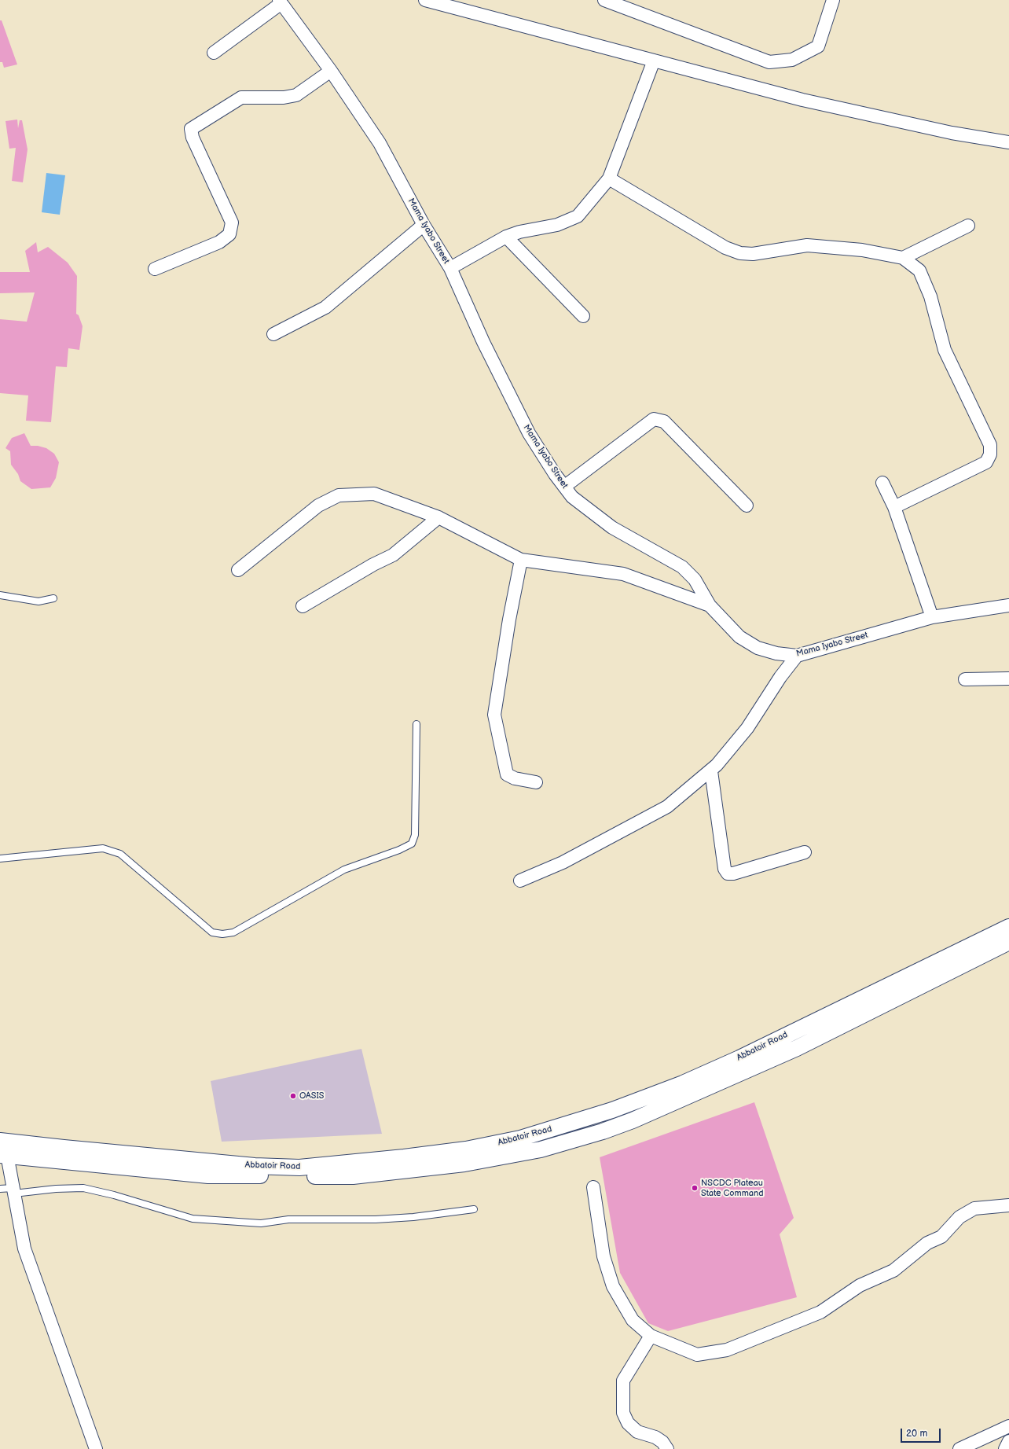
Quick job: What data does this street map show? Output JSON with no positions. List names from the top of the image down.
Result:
{
  "streets": {
    "street": ["Mama Iyabo Street", "Abbatoir Road"]
  },
  "places": ["OASIS", "NSCDC Plateau State Command"],
  "scale_bar": "20 m"
}
